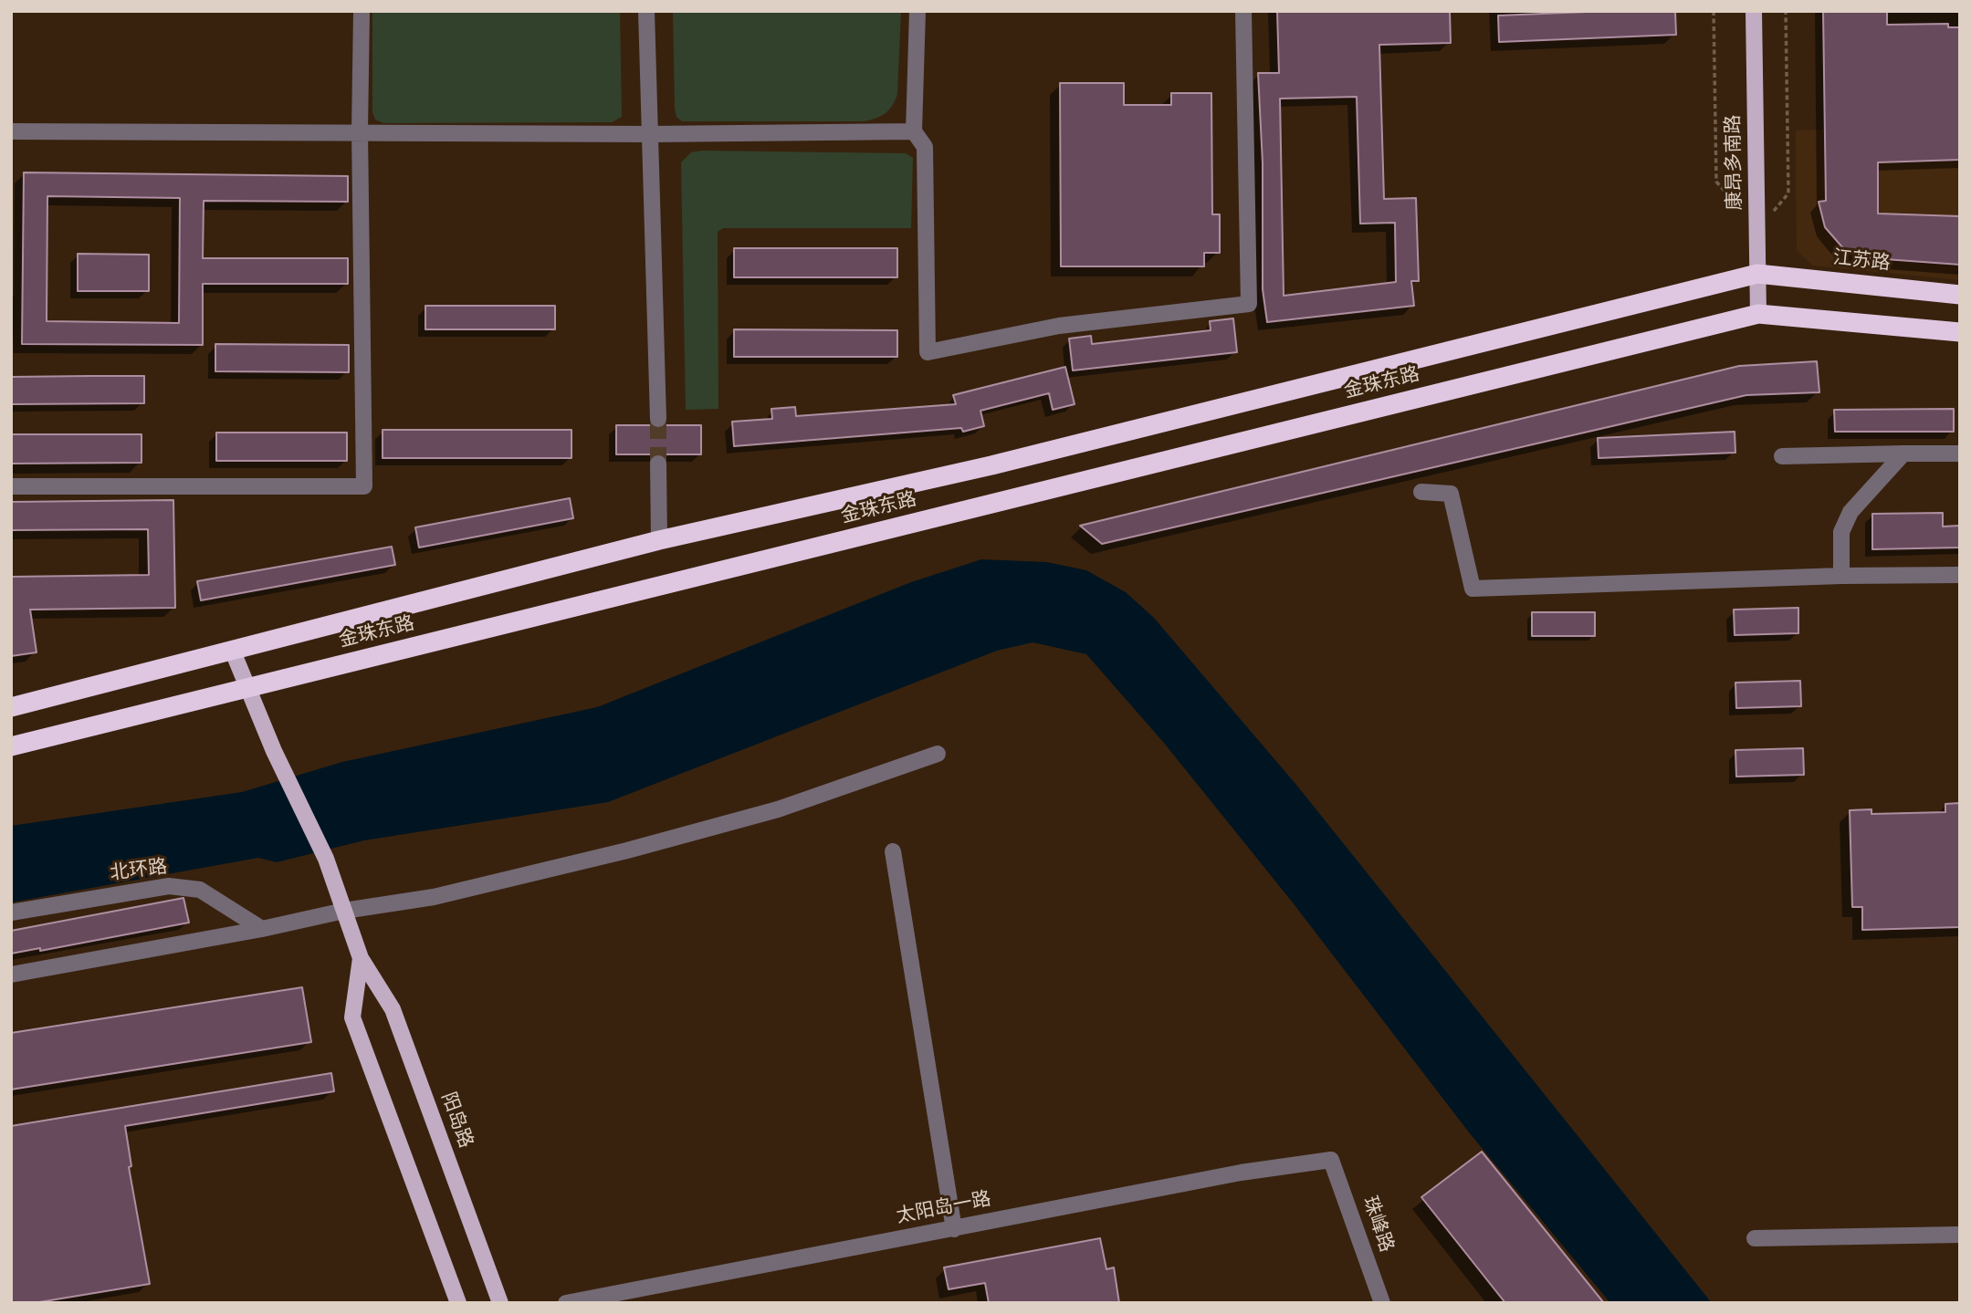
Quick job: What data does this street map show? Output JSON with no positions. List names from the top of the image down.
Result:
{
  "streets": {
    "highway": ["江苏路", "金珠东路"],
    "main road": ["康昂多南路", "阳岛路"],
    "street": ["北环路", "太阳岛一路", "珠峰路"]
  },
  "crossings": [
    ["康昂多南路", "江苏路"],
    ["康昂多南路", "金珠东路"],
    ["江苏路", "金珠东路"],
    ["金珠东路", "阳岛路"],
    ["太阳岛一路", "珠峰路"]
  ]
}
